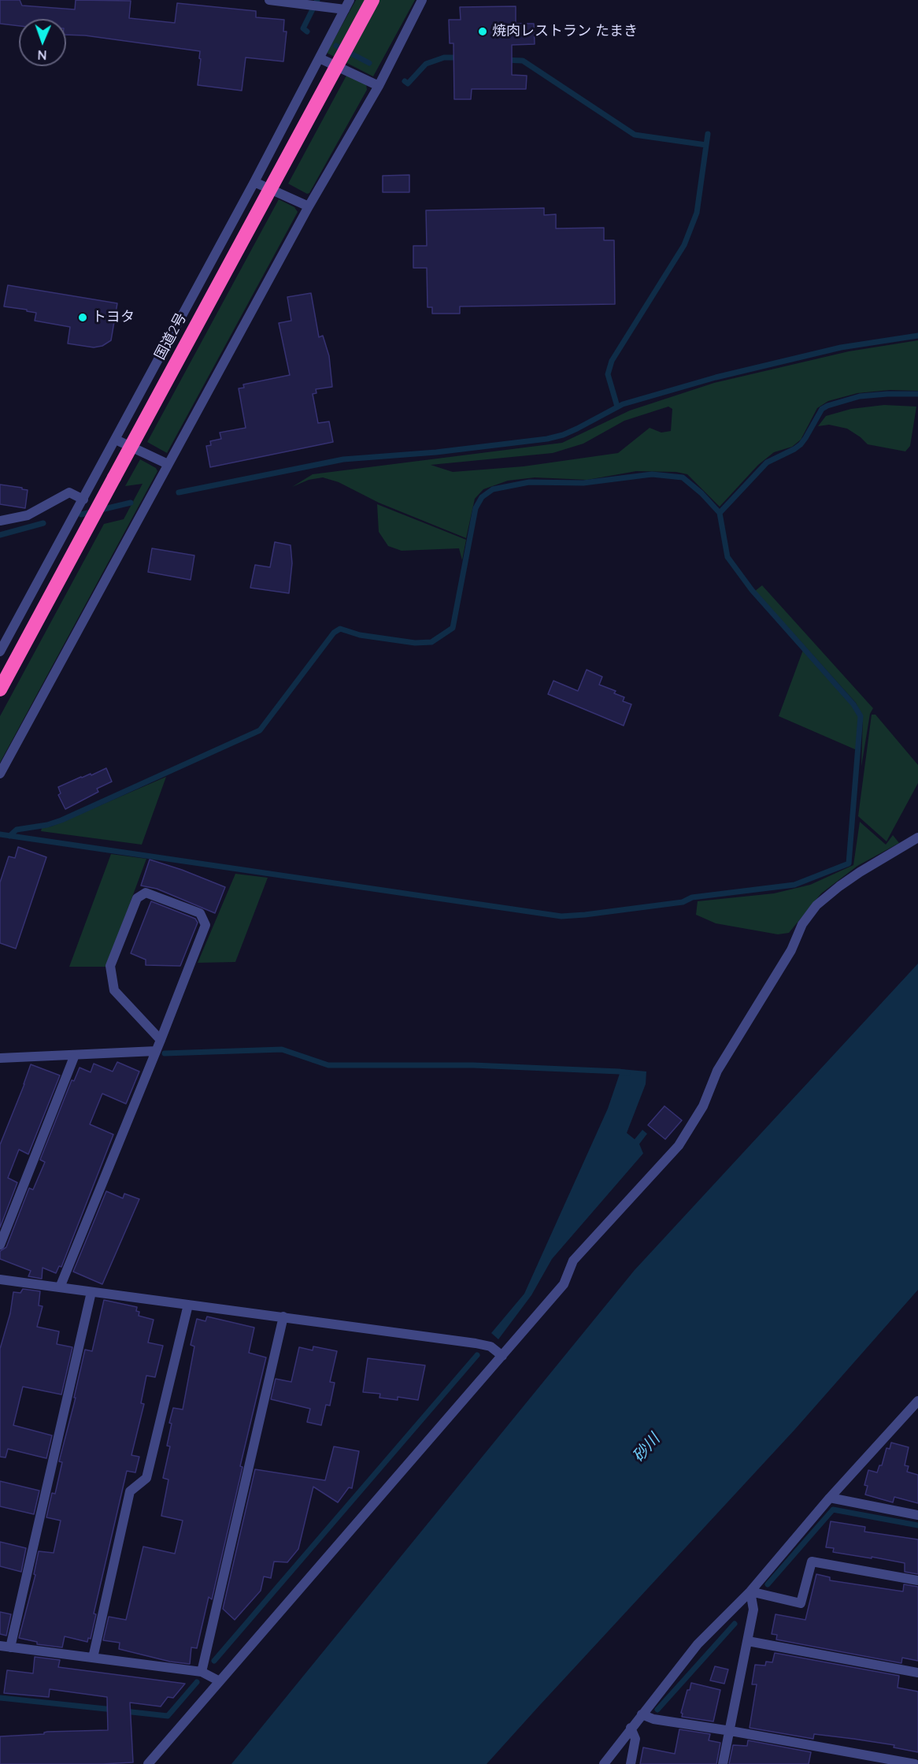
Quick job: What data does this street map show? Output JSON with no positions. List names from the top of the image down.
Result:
{
  "streets": {
    "highway": ["国道2号"]
  },
  "water": ["砂川"],
  "places": ["焼肉レストラン たまき", "トヨタ"],
  "north": "bottom"
}
